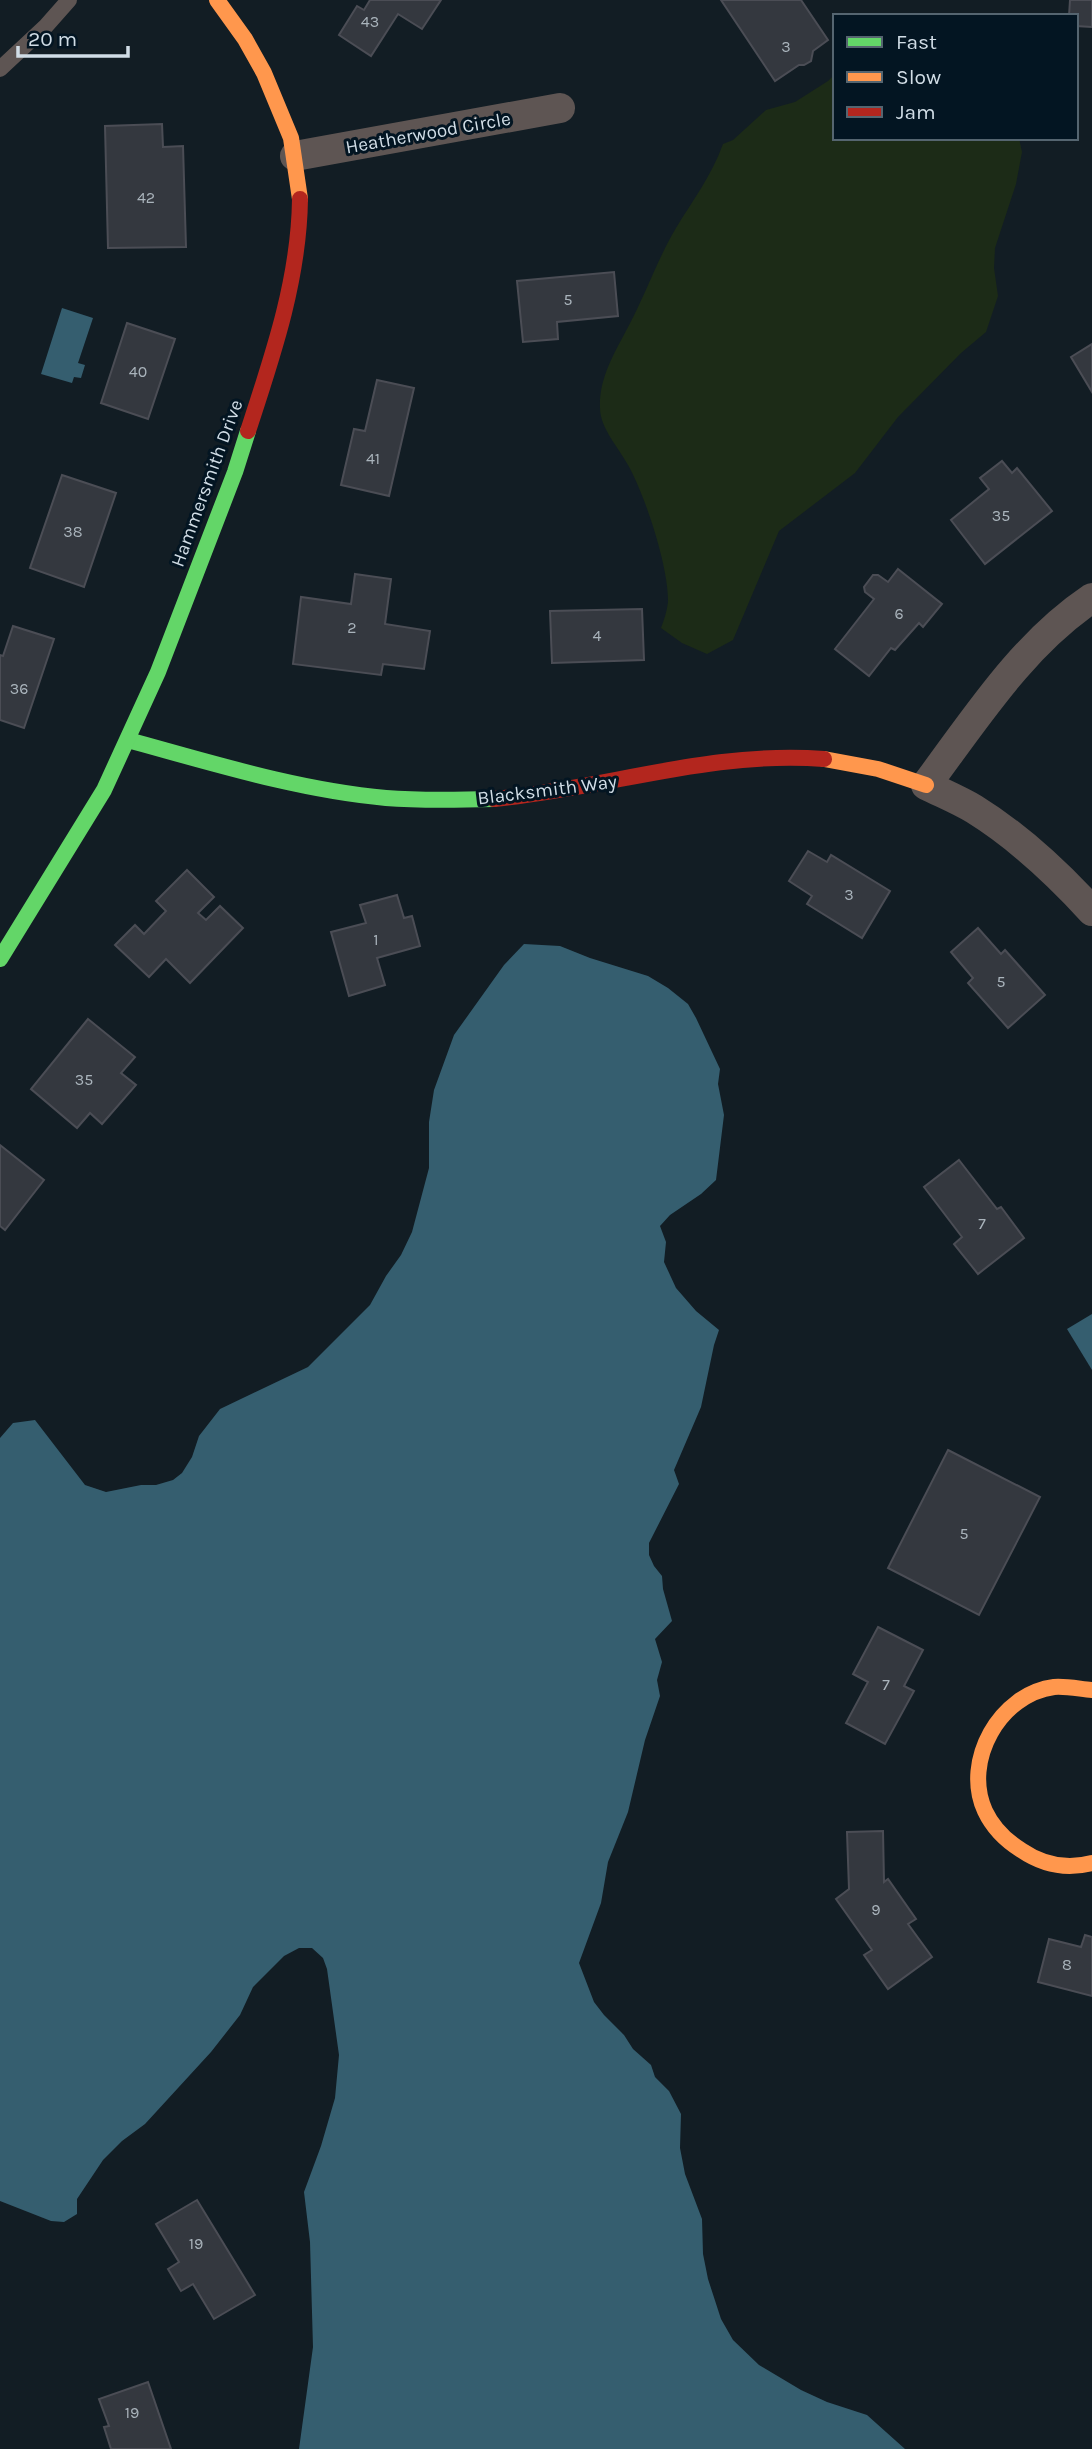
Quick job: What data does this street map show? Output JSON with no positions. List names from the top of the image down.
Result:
{
  "streets": {
    "street": ["Heatherwood Circle", "Hammersmith Drive", "Blacksmith Way"]
  },
  "crossings": [
    ["Heatherwood Circle", "Hammersmith Drive"],
    ["Hammersmith Drive", "Blacksmith Way"]
  ],
  "house_numbers": [
    "43",
    "3",
    "42",
    "5",
    "40",
    "41",
    "35",
    "38",
    "6",
    "2",
    "4",
    "36",
    "3",
    "1",
    "5",
    "35",
    "7",
    "5",
    "7",
    "9",
    "8",
    "19",
    "19"
  ],
  "legend": ["Fast", "Slow", "Jam"],
  "scale_bar": "20 m"
}
